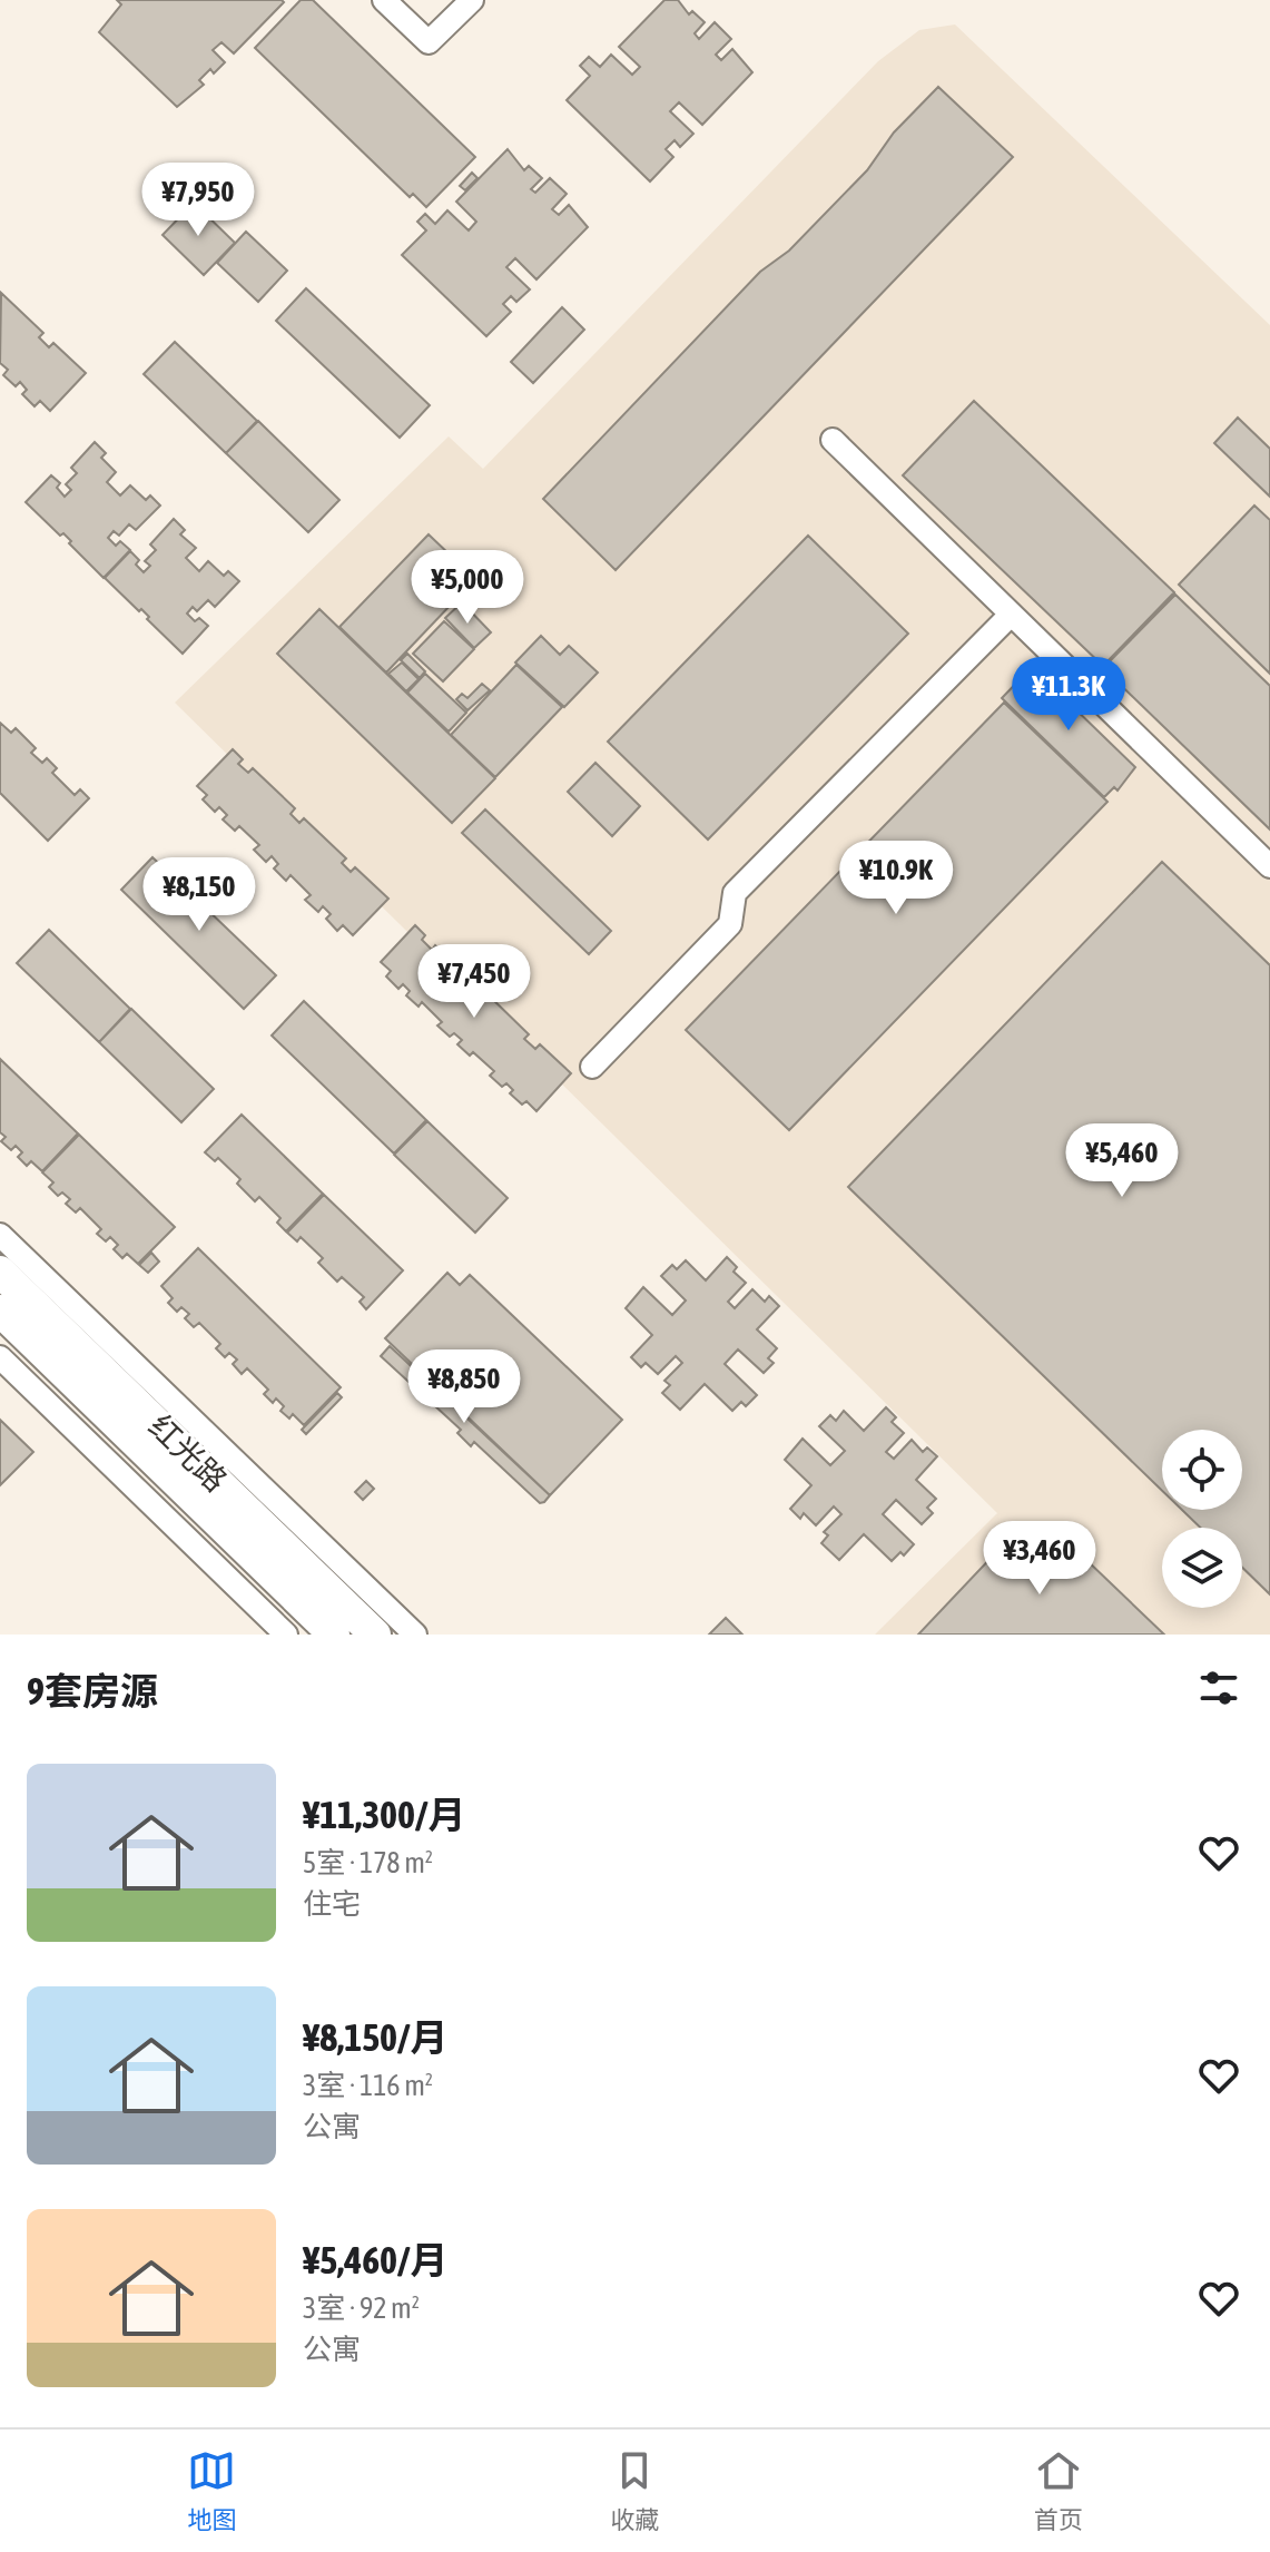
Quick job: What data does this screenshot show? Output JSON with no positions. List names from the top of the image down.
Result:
{
  "streets": {
    "main road": ["红光路"]
  },
  "page": {
    "price": [
      "¥7,950",
      "¥5,000",
      "¥11.3K",
      "¥10.9K",
      "¥8,150",
      "¥7,450",
      "¥5,460",
      "¥8,850",
      "¥3,460"
    ],
    "heading": "9套房源",
    "list": [
      {
        "name": "¥11,300/月",
        "note": "5室 · 178 m² · 住宅"
      },
      {
        "name": "¥8,150/月",
        "note": "3室 · 116 m² · 公寓"
      },
      {
        "name": "¥5,460/月",
        "note": "3室 · 92 m² · 公寓"
      }
    ],
    "tabs": ["地图", "收藏", "首页"]
  }
}
